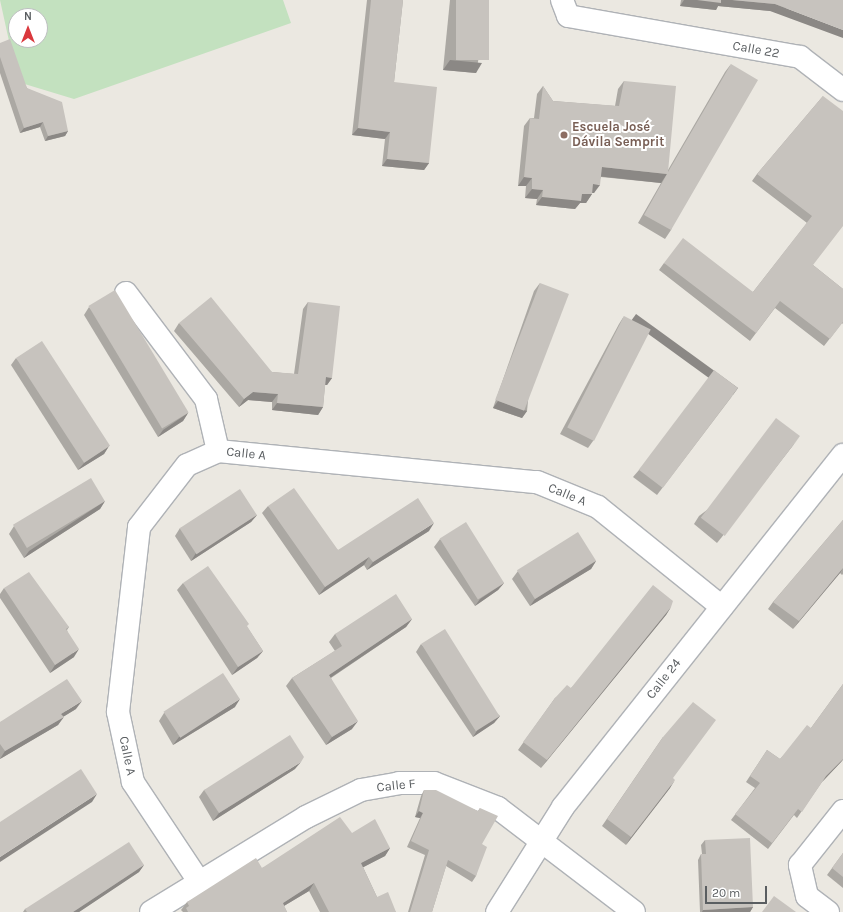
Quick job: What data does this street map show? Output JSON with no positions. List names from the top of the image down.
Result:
{
  "streets": {
    "street": [
      "Calle 22",
      "Calle A",
      "Calle 24",
      "Calle F"
    ]
  },
  "crossings": [
    ["Calle A", "Calle 24"],
    ["Calle A", "Calle F"],
    ["Calle 24", "Calle F"]
  ],
  "places": ["Escuela José Dávila Semprit"],
  "scale_bar": "20 m",
  "north": "top"
}
